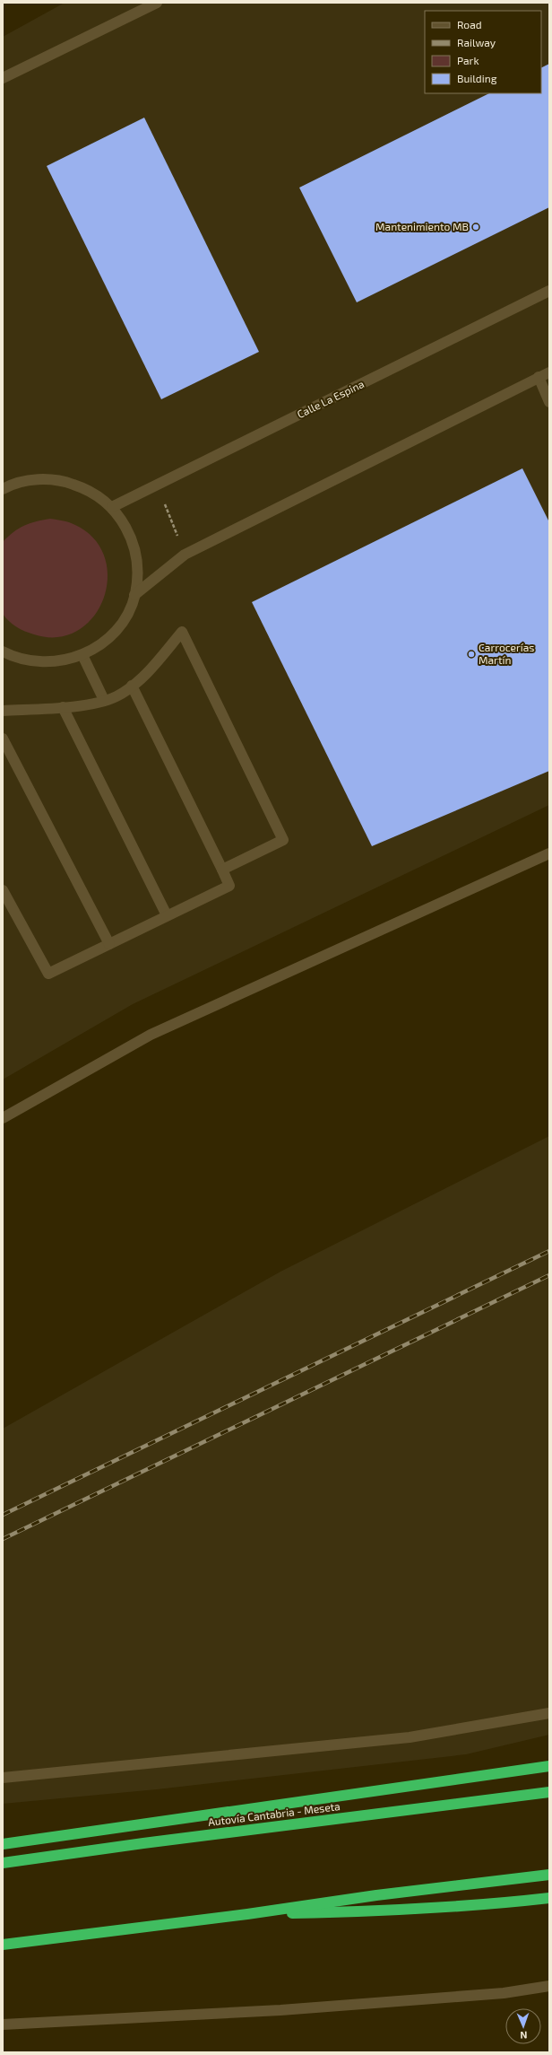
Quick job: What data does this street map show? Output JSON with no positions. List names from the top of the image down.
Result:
{
  "streets": {
    "highway": ["Autovía Cantabria - Meseta"],
    "street": ["Calle La Espina"]
  },
  "places": ["Mantenimiento MB", "Carrocerías Martín"],
  "legend": [
    "Road",
    "Railway",
    "Park",
    "Building"
  ],
  "north": "bottom"
}
